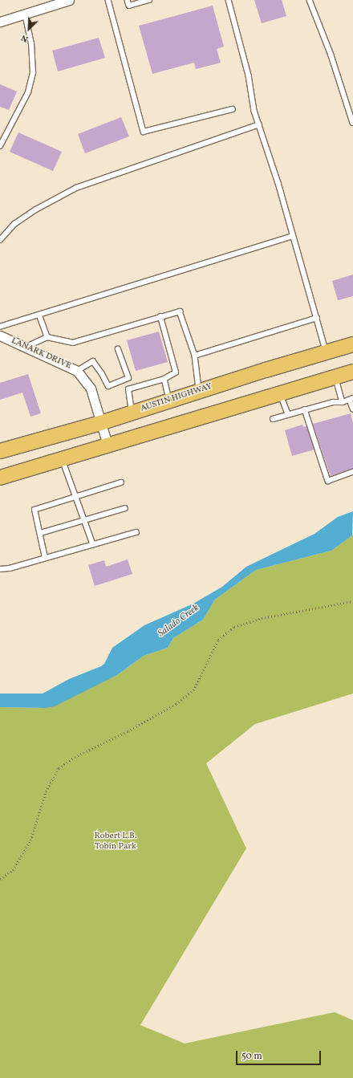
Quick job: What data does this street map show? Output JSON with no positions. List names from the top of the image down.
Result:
{
  "streets": {
    "main road": ["AUSTIN HIGHWAY"],
    "street": ["LANARK DRIVE"]
  },
  "crossings": [
    ["LANARK DRIVE", "AUSTIN HIGHWAY"]
  ],
  "water": ["Salado Creek"],
  "parks": ["Robert L.B. Tobin Park"],
  "scale_bar": "50 m",
  "north": "bottom left"
}
